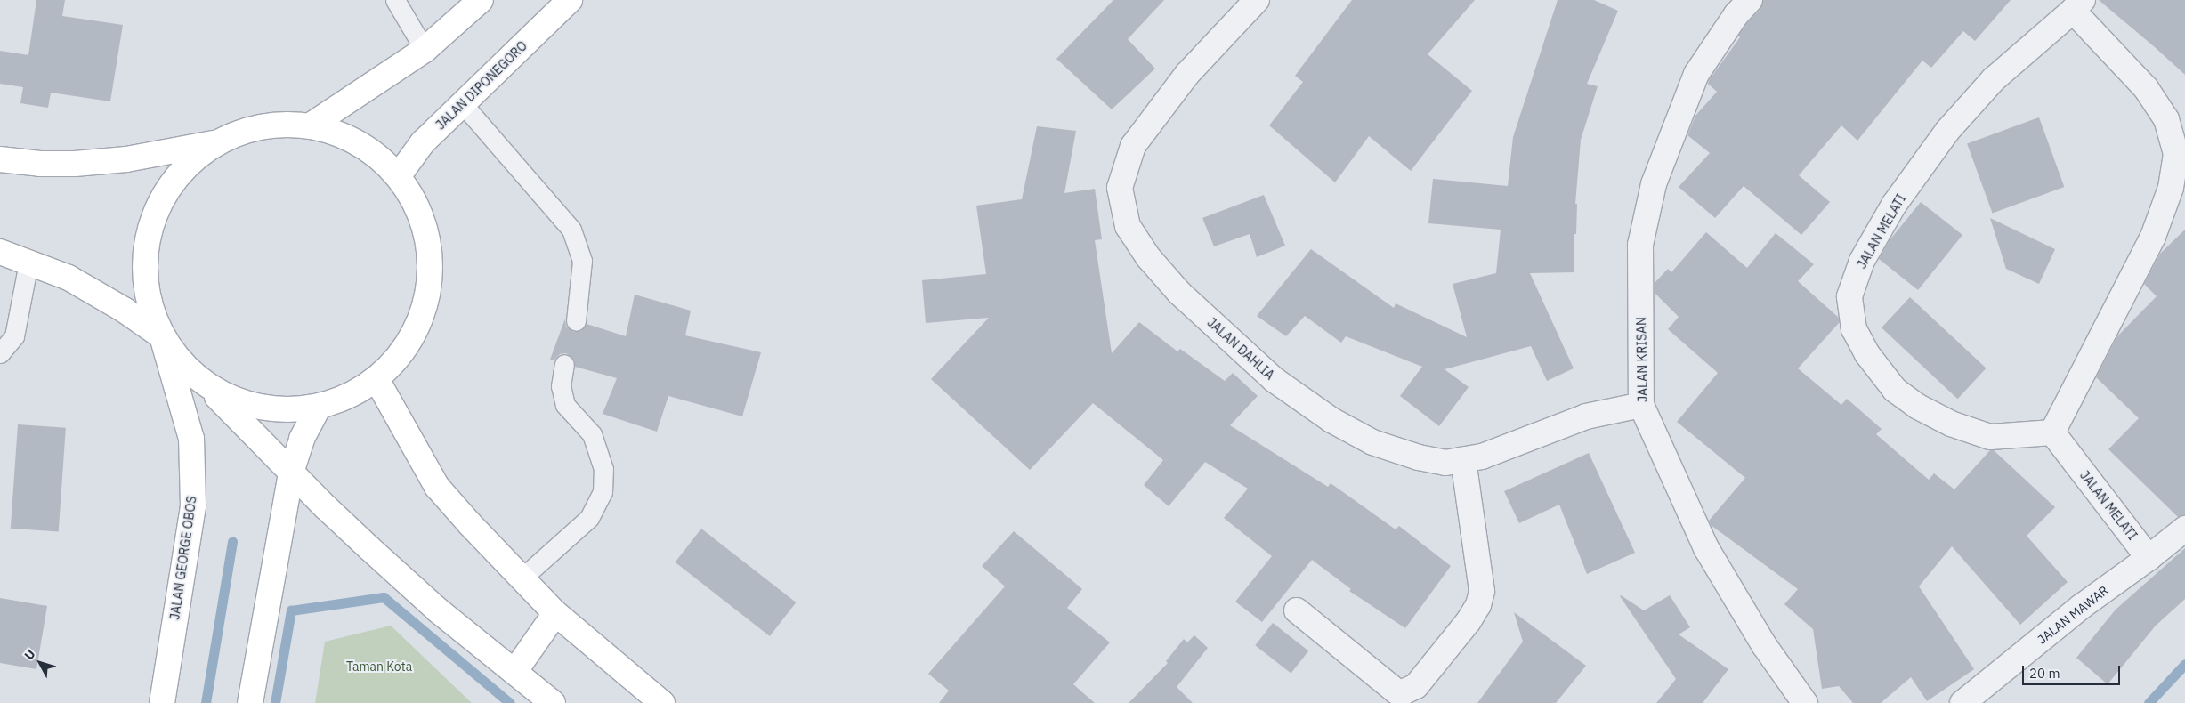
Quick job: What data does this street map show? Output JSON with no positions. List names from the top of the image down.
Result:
{
  "streets": {
    "main road": ["JALAN DIPONEGORO", "JALAN GEORGE OBOS"],
    "street": [
      "JALAN MELATI",
      "JALAN DAHLIA",
      "JALAN KRISAN",
      "JALAN MAWAR"
    ]
  },
  "crossings": [
    ["JALAN MELATI", "JALAN MAWAR"],
    ["JALAN DAHLIA", "JALAN KRISAN"]
  ],
  "parks": ["Taman Kota"],
  "scale_bar": "20 m",
  "north": "top left"
}
